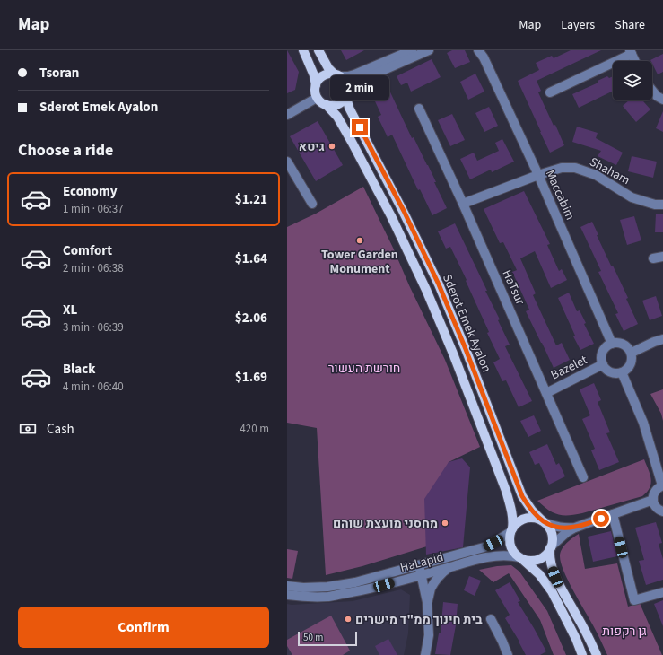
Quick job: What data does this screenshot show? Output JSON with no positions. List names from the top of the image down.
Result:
{
  "streets": {
    "main road": ["Sderot Emek Ayalon"],
    "street": [
      "Shaham",
      "Maccabim",
      "HaTsur",
      "Bazelet",
      "HaLapid"
    ]
  },
  "crossings": [
    ["Shaham", "Maccabim"],
    ["Shaham", "HaTsur"],
    ["Maccabim", "Bazelet"],
    ["HaTsur", "Bazelet"],
    ["Sderot Emek Ayalon", "HaLapid"]
  ],
  "parks": ["חורשת העשור", "גן רקפות"],
  "places": [
    "גיטא",
    "Tower Garden Monument",
    "מחסני מועצת שוהם",
    "בית חינוך ממ\"ד מישרים"
  ],
  "scale_bar": "50 m",
  "page": {
    "header": "Map",
    "nav": ["Map", "Layers", "Share"],
    "banner": ["Tsoran", "Sderot Emek Ayalon"],
    "bubble": "2 min",
    "heading": "Choose a ride",
    "list": [
      {
        "name": "Economy",
        "note": "1 min · 06:37",
        "value": "$1.21"
      },
      {
        "name": "Comfort",
        "note": "2 min · 06:38",
        "value": "$1.64"
      },
      {
        "name": "XL",
        "note": "3 min · 06:39",
        "value": "$2.06"
      },
      {
        "name": "Black",
        "note": "4 min · 06:40",
        "value": "$1.69"
      }
    ],
    "pay": ["Cash", "420 m"],
    "buttons": "Confirm",
    "scale": "50 m"
  }
}
